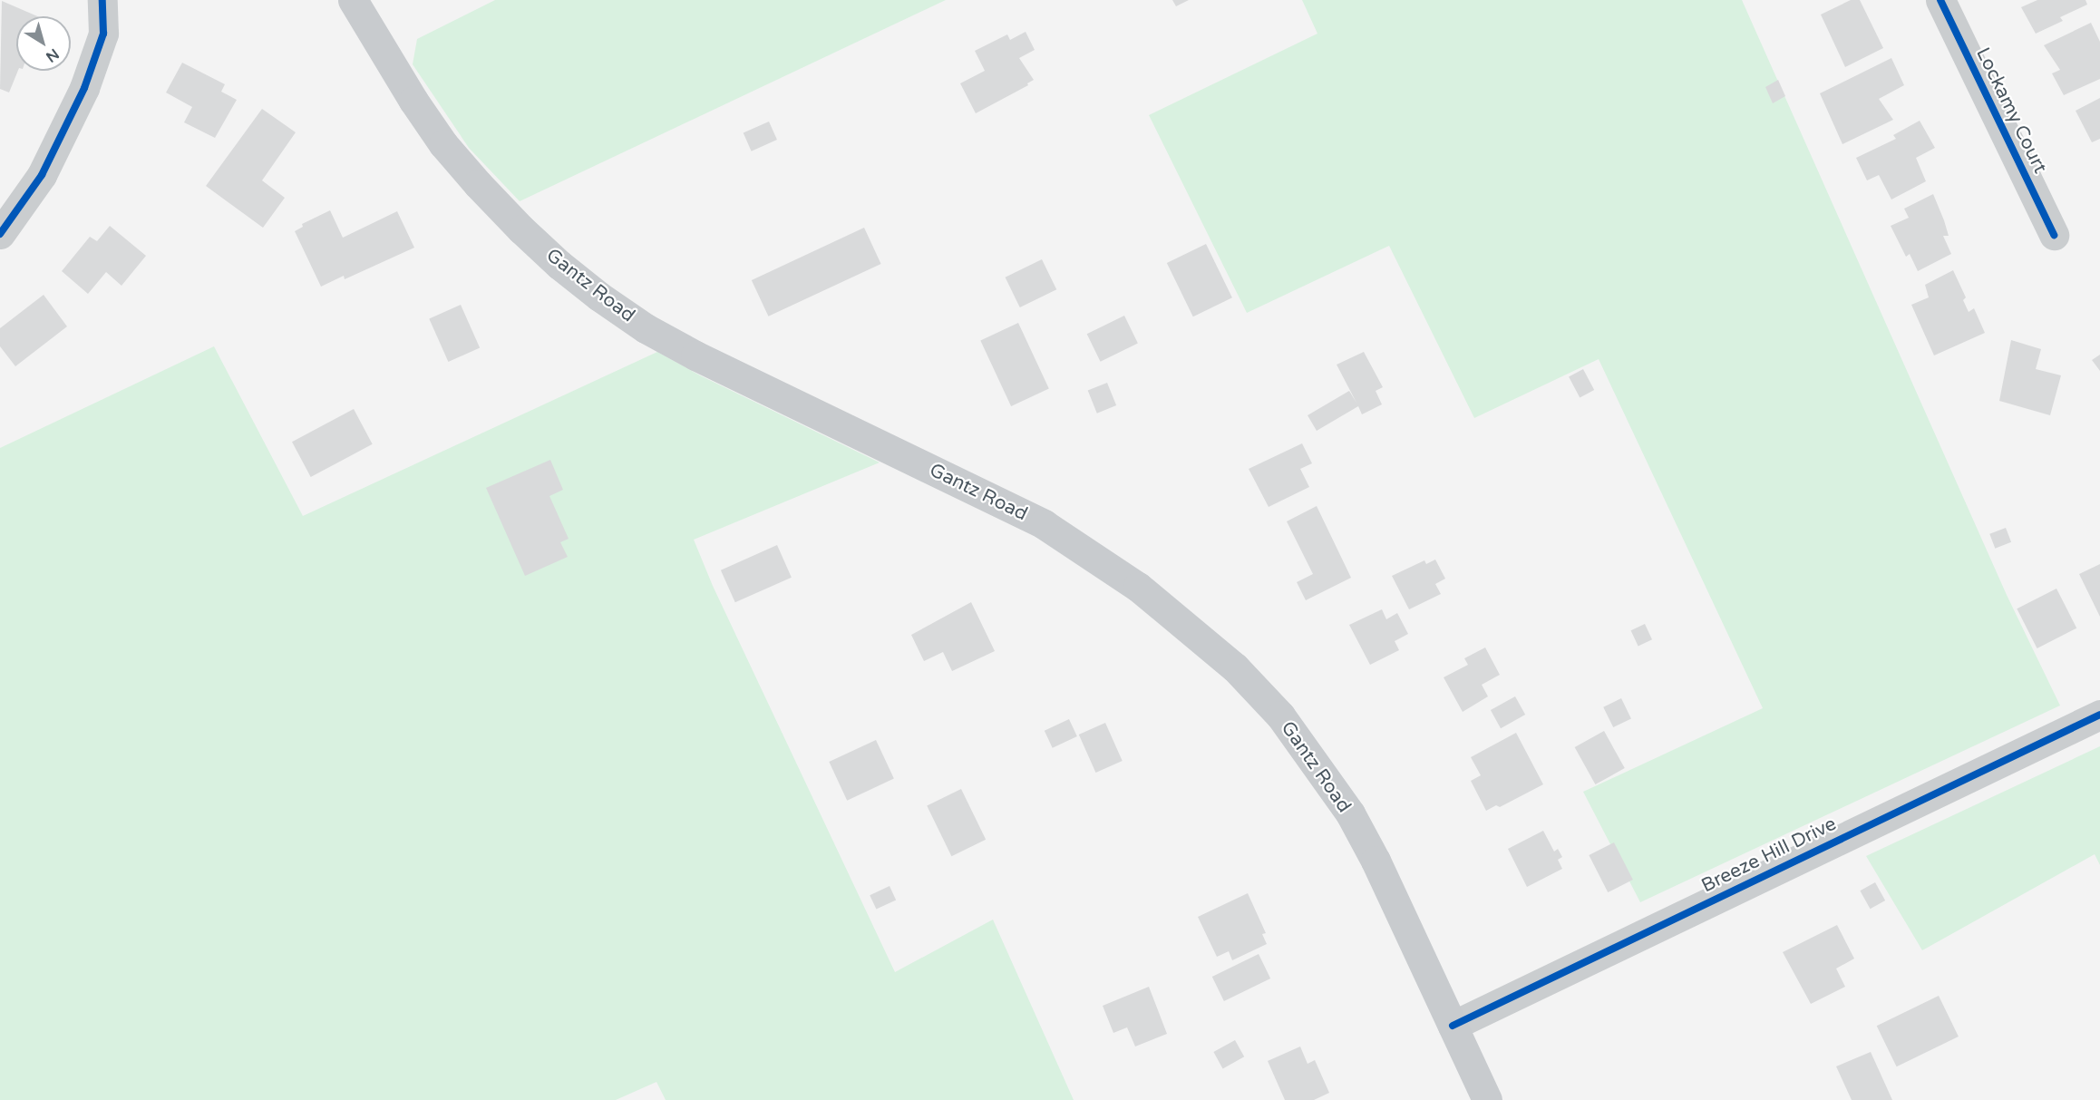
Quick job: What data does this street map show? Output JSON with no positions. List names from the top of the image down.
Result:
{
  "streets": {
    "main road": ["Gantz Road"],
    "street": ["Lockamy Court", "Breeze Hill Drive"]
  },
  "crossings": [
    ["Gantz Road", "Breeze Hill Drive"]
  ],
  "north": "bottom right"
}
